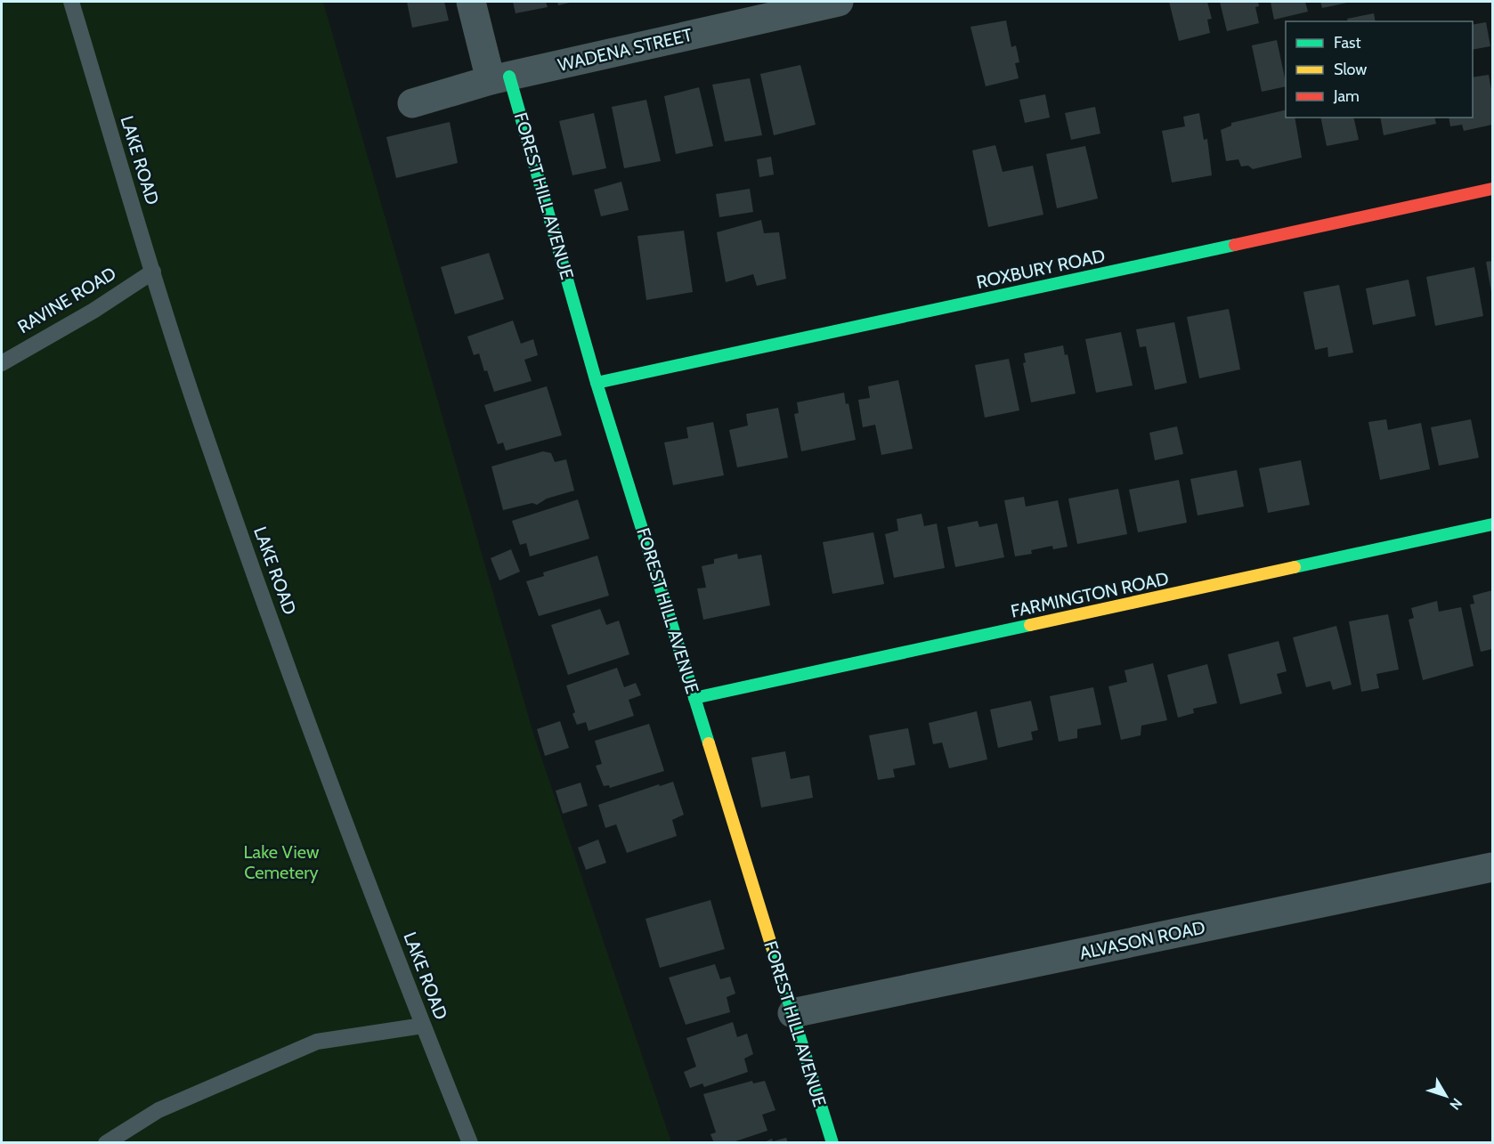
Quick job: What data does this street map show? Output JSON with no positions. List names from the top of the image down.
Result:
{
  "streets": {
    "street": [
      "WADENA STREET",
      "FOREST HILL AVENUE",
      "ROXBURY ROAD",
      "FARMINGTON ROAD",
      "ALVASON ROAD"
    ],
    "lane": ["LAKE ROAD", "RAVINE ROAD"]
  },
  "crossings": [
    ["WADENA STREET", "FOREST HILL AVENUE"],
    ["LAKE ROAD", "RAVINE ROAD"],
    ["FOREST HILL AVENUE", "ROXBURY ROAD"],
    ["FOREST HILL AVENUE", "FARMINGTON ROAD"],
    ["FOREST HILL AVENUE", "ALVASON ROAD"]
  ],
  "parks": ["Lake View Cemetery"],
  "legend": ["Fast", "Slow", "Jam"],
  "north": "bottom right"
}
